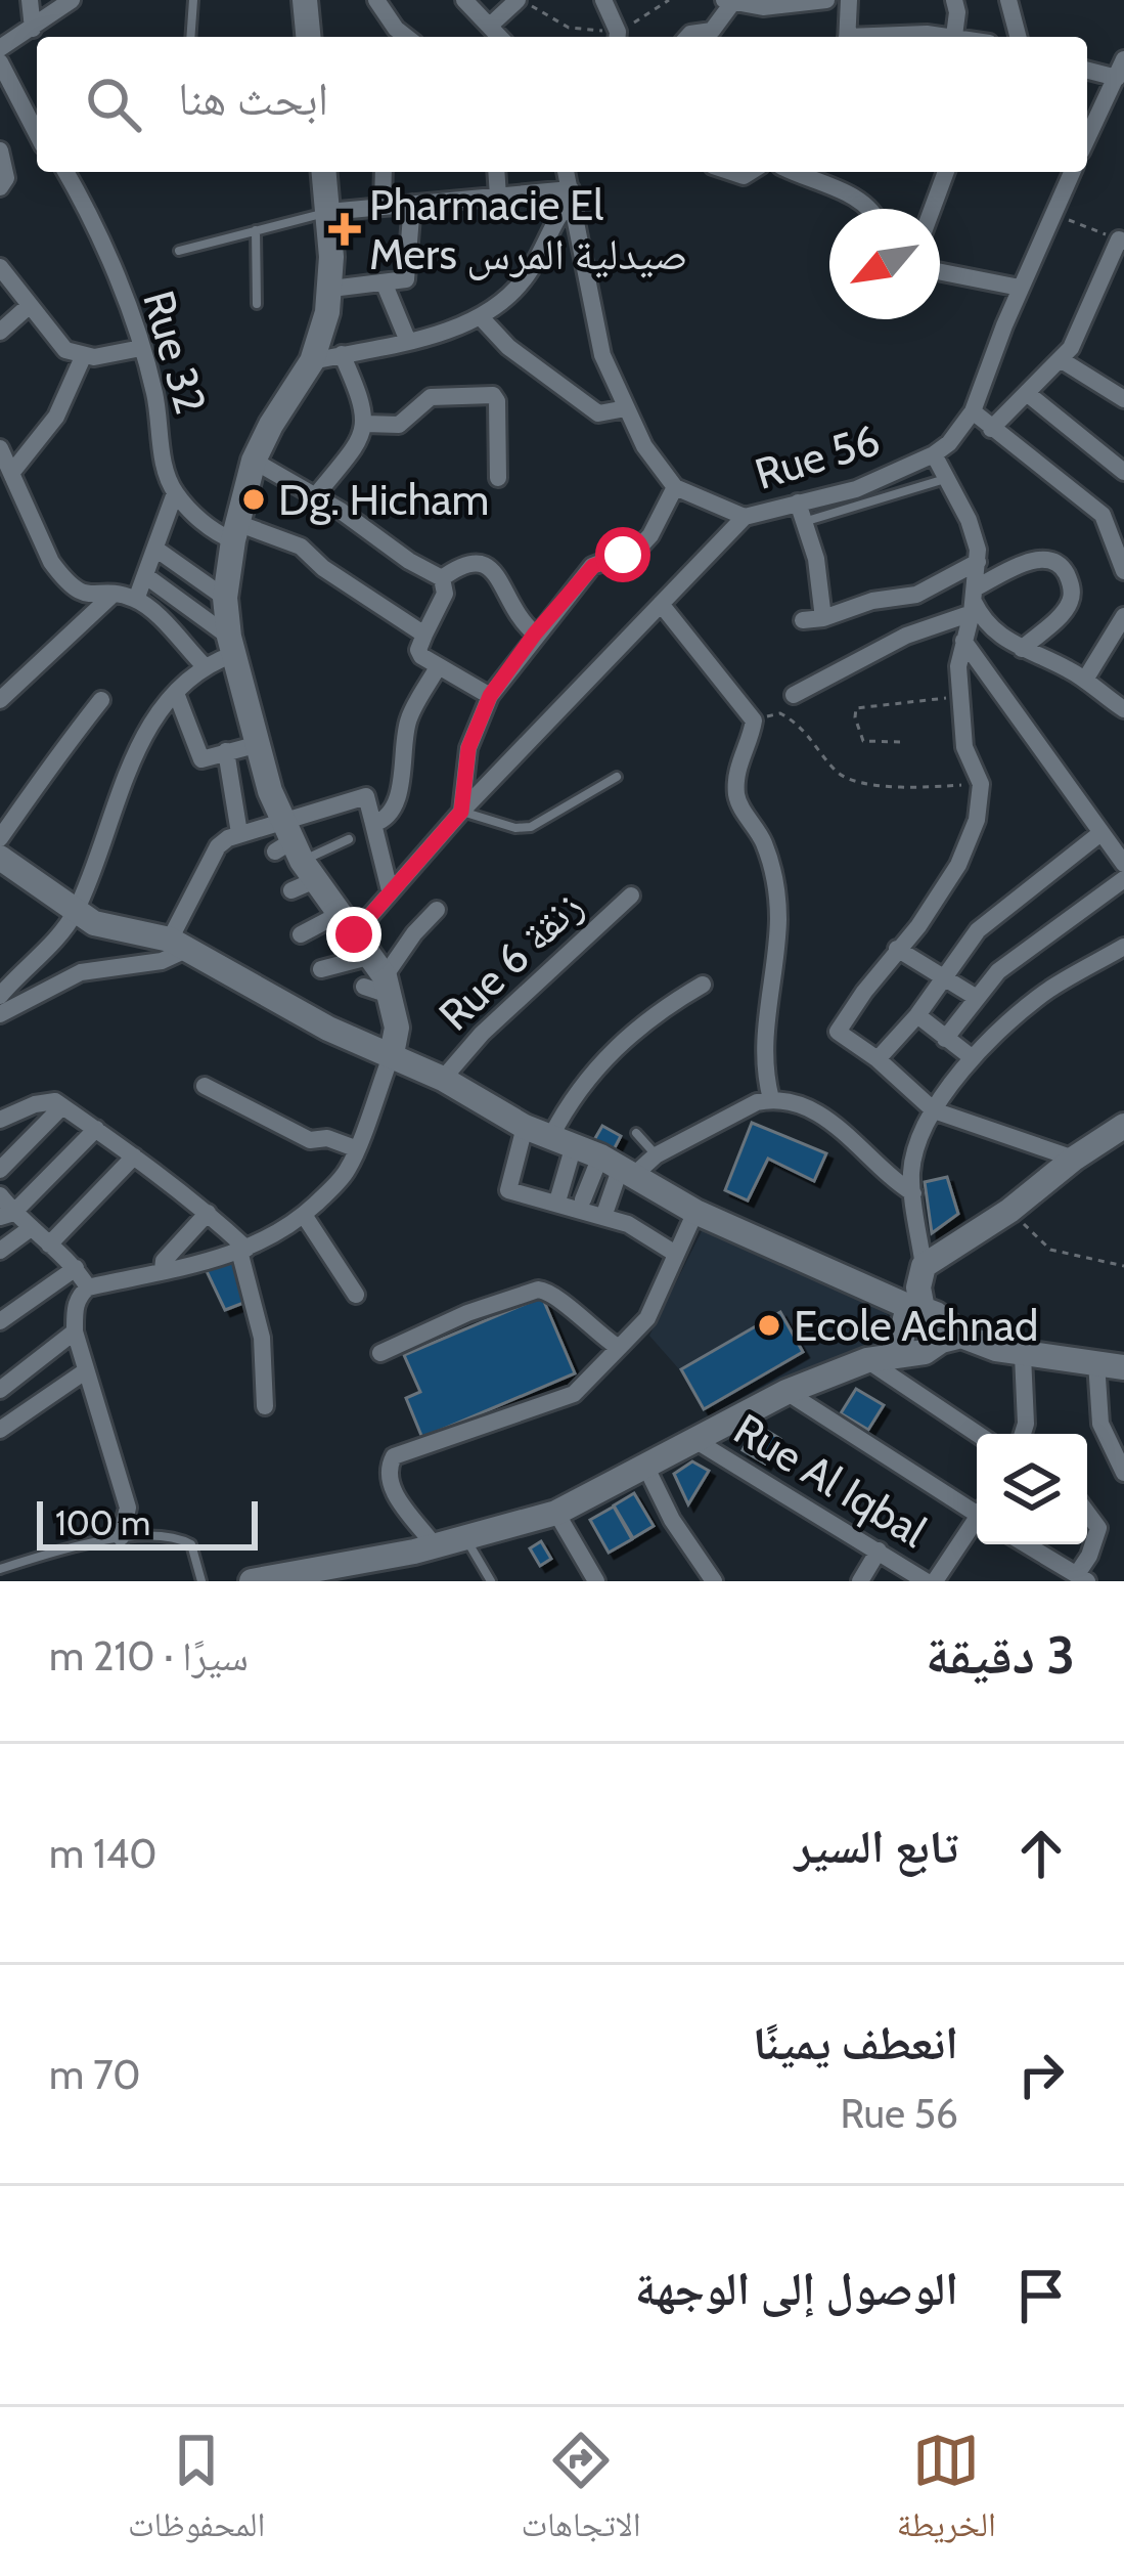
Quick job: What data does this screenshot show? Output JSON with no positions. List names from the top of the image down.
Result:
{
  "streets": {
    "street": [
      "Rue 32",
      "Rue 56",
      "Rue 6 زنقة",
      "Rue Al Iqbal"
    ]
  },
  "places": {
    "health": ["Pharmacie El Mers صيدلية المرس"],
    "other": ["Dg. Hicham", "Ecole Achnad"]
  },
  "scale_bar": "100 m",
  "north": "bottom left",
  "page": {
    "search": "ابحث هنا",
    "scale": "100 m",
    "heading": ["3 دقيقة", "سيرًا · 210 m"],
    "list": [
      ["تابع السير", "140 m"],
      ["انعطف يمينًا", "Rue 56", "70 m"],
      "الوصول إلى الوجهة"
    ],
    "nav": ["الخريطة", "الاتجاهات", "المحفوظات"]
  }
}
